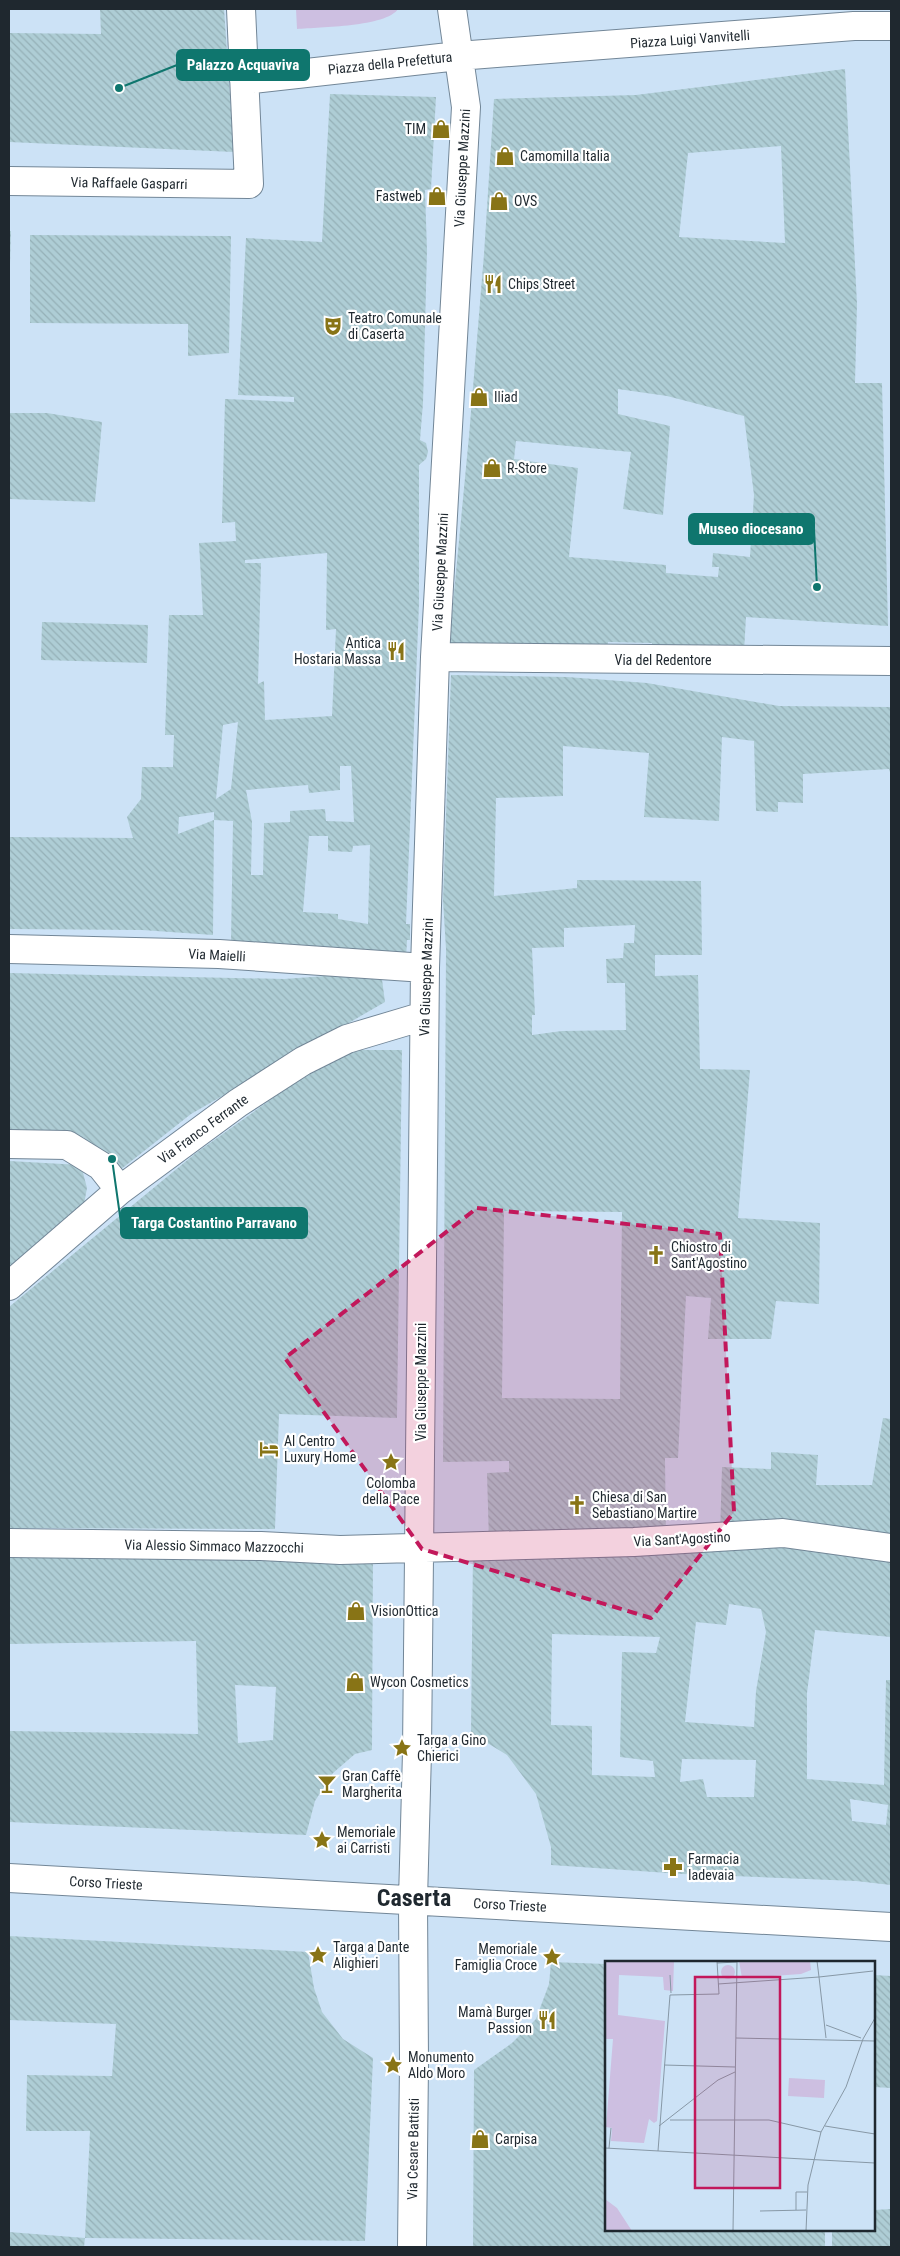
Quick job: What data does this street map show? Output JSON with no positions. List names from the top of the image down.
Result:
{
  "streets": {
    "street": [
      "Piazza Luigi Vanvitelli",
      "Piazza della Prefettura",
      "Via Giuseppe Mazzini",
      "Via Raffaele Gasparri",
      "Via del Redentore",
      "Via Maielli",
      "Via Franco Ferrante",
      "Via Sant'Agostino",
      "Via Alessio Simmaco Mazzocchi",
      "Corso Trieste",
      "Via Cesare Battisti"
    ]
  },
  "crossings": [
    ["Piazza Luigi Vanvitelli", "Piazza della Prefettura"],
    ["Piazza della Prefettura", "Via Giuseppe Mazzini"],
    ["Piazza della Prefettura", "Via Raffaele Gasparri"],
    ["Via Giuseppe Mazzini", "Via del Redentore"],
    ["Via Giuseppe Mazzini", "Via Maielli"],
    ["Via Giuseppe Mazzini", "Via Franco Ferrante"],
    ["Via Giuseppe Mazzini", "Via Alessio Simmaco Mazzocchi"],
    ["Via Giuseppe Mazzini", "Corso Trieste"],
    ["Via Giuseppe Mazzini", "Via Cesare Battisti"],
    ["Via Sant'Agostino", "Via Alessio Simmaco Mazzocchi"],
    ["Corso Trieste", "Via Cesare Battisti"]
  ],
  "districts": ["Caserta"],
  "places": {
    "other": ["Palazzo Acquaviva", "Museo diocesano", "Targa Costantino Parravano"],
    "shop": [
      "TIM",
      "Camomilla Italia",
      "Fastweb",
      "OVS",
      "Iliad",
      "R-Store",
      "VisionOttica",
      "Wycon Cosmetics",
      "Carpisa"
    ],
    "restaurant": ["Chips Street", "Antica Hostaria Massa", "Mamà Burger Passion"],
    "theatre": ["Teatro Comunale di Caserta"],
    "church": ["Chiostro di Sant'Agostino", "Chiesa di San Sebastiano Martire"],
    "hotel": ["Al Centro Luxury Home"],
    "place": [
      "Colomba della Pace",
      "Targa a Gino Chierici",
      "Memoriale ai Carristi",
      "Targa a Dante Alighieri",
      "Memoriale Famiglia Croce",
      "Monumento Aldo Moro"
    ],
    "bar": ["Gran Caffè Margherita"],
    "pharmacy": ["Farmacia Iadevaia"]
  }
}
